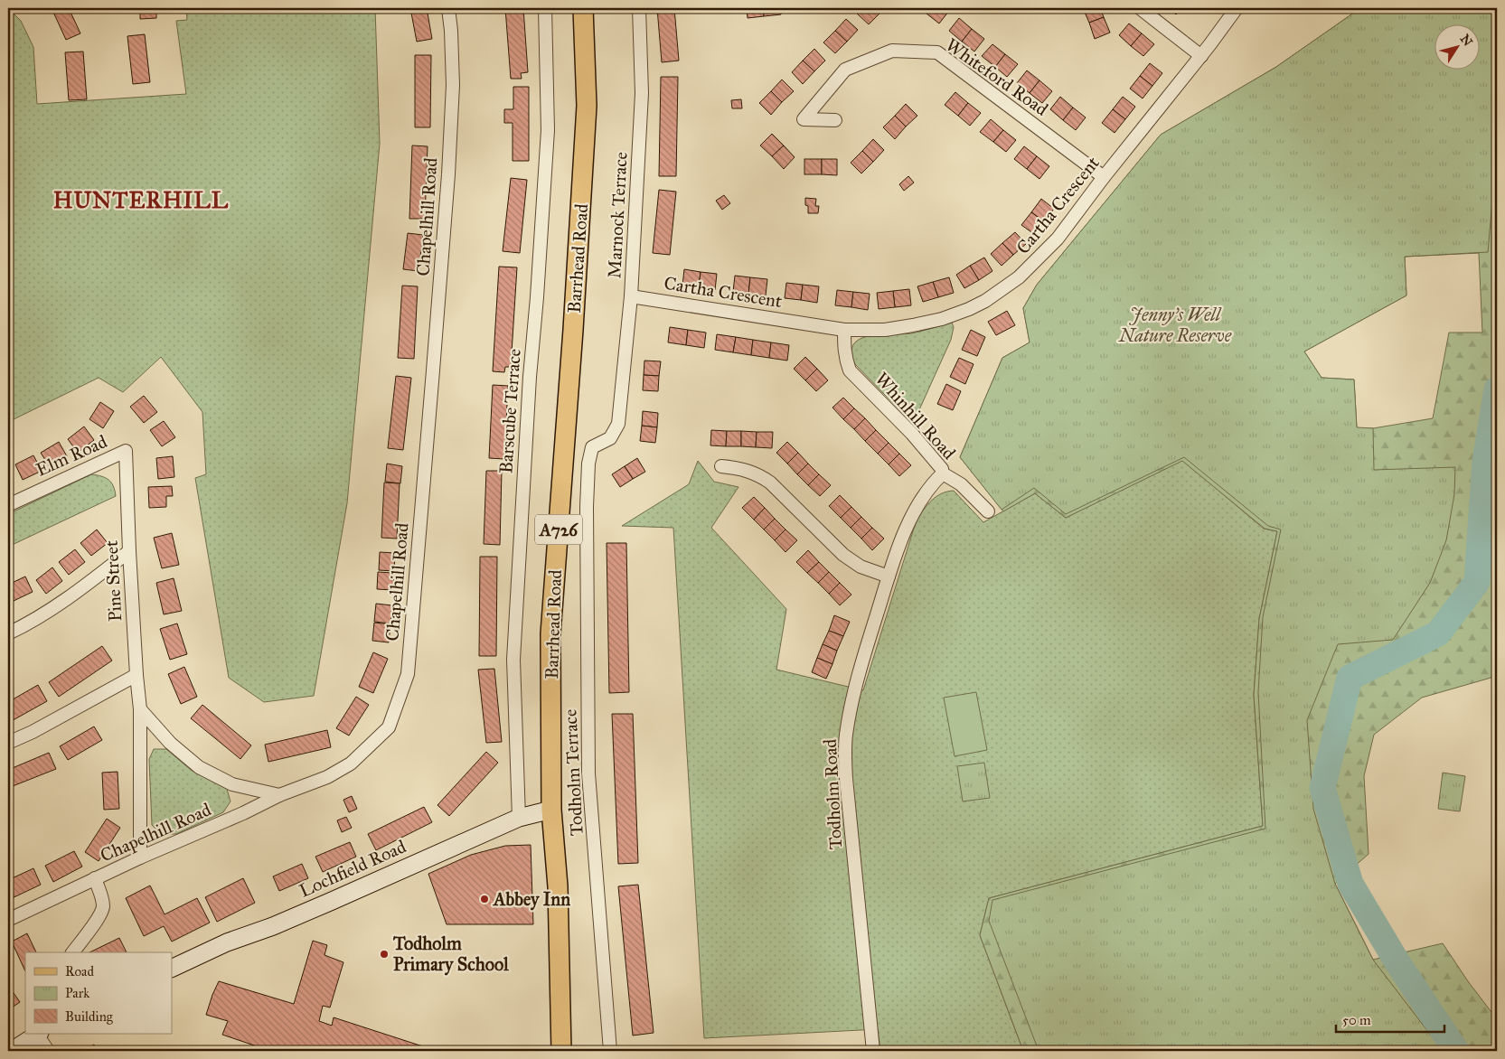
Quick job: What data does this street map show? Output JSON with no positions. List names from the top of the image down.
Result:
{
  "streets": {
    "main road": ["Barrhead Road", "A726"],
    "street": [
      "Whiteford Road",
      "Cartha Crescent",
      "Marnock Terrace",
      "Chapelhill Road",
      "Barscube Terrace",
      "Whinhill Road",
      "Elm Road",
      "Pine Street",
      "Todholm Terrace",
      "Todholm Road",
      "Lochfield Road"
    ]
  },
  "crossings": [
    ["Whiteford Road", "Cartha Crescent"],
    ["Cartha Crescent", "Marnock Terrace"],
    ["Cartha Crescent", "Whinhill Road"],
    ["Marnock Terrace", "Todholm Terrace"],
    ["Chapelhill Road", "Pine Street"],
    ["Barrhead Road", "Lochfield Road"],
    ["Barscube Terrace", "Lochfield Road"],
    ["Whinhill Road", "Todholm Road"],
    ["Elm Road", "Pine Street"]
  ],
  "districts": ["HUNTERHILL"],
  "parks": ["Jenny's Well Nature Reserve"],
  "places": ["Abbey Inn", "Todholm Primary School"],
  "legend": ["Road", "Park", "Building"],
  "scale_bar": "50 m",
  "north": "top right"
}
